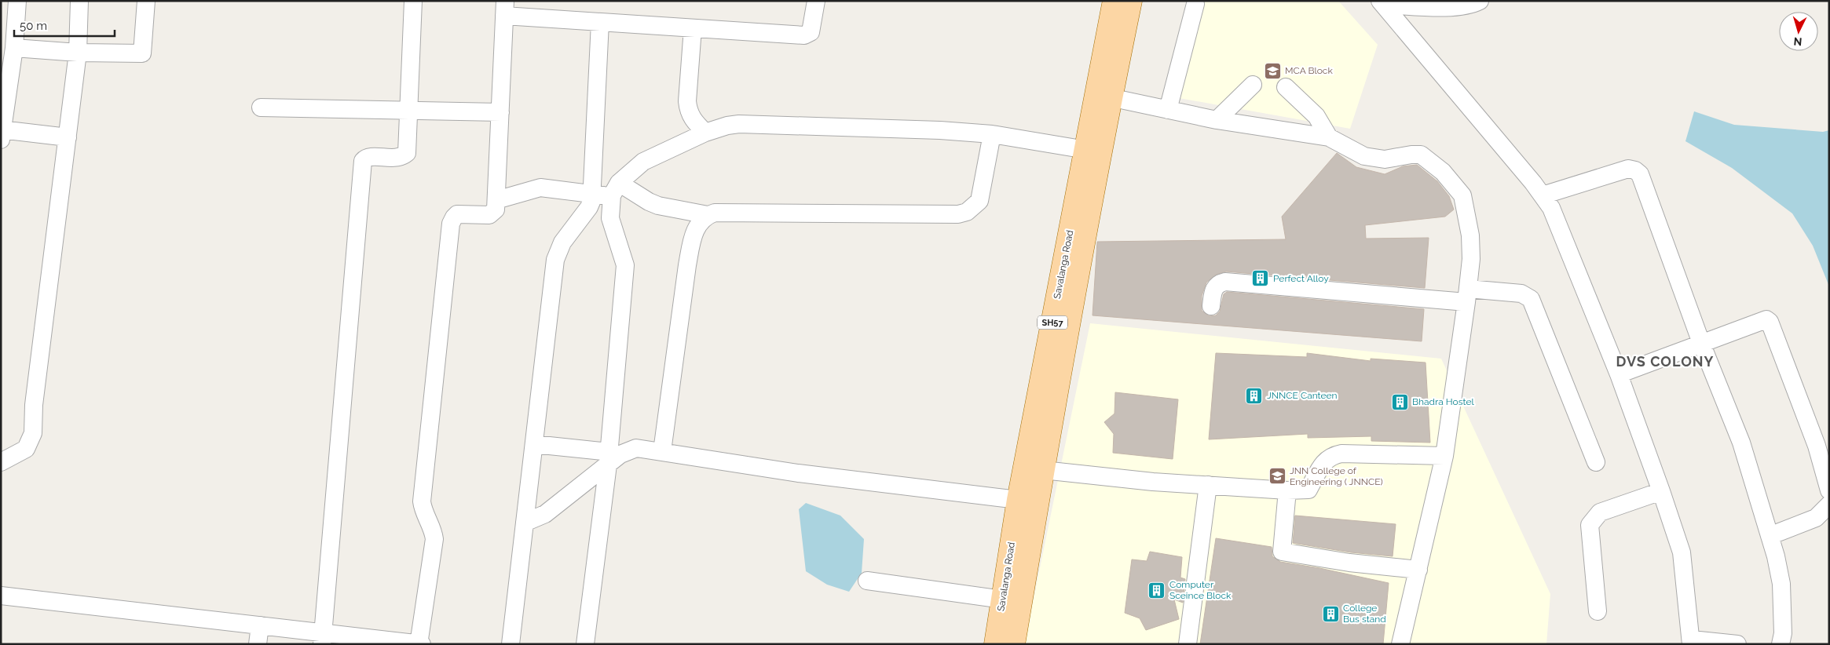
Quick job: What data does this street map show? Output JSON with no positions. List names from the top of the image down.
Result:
{
  "streets": {
    "main road": ["Savalanga Road", "SH57"]
  },
  "districts": ["DVS COLONY"],
  "places": {
    "school or university": ["MCA Block", "JNN College of Engineering ( JNNCE)"],
    "building": [
      "Perfect Alloy",
      "JNNCE Canteen",
      "Bhadra Hostel",
      "Computer Sceince Block",
      "College Bus stand"
    ]
  },
  "scale_bar": "50 m",
  "north": "bottom"
}
